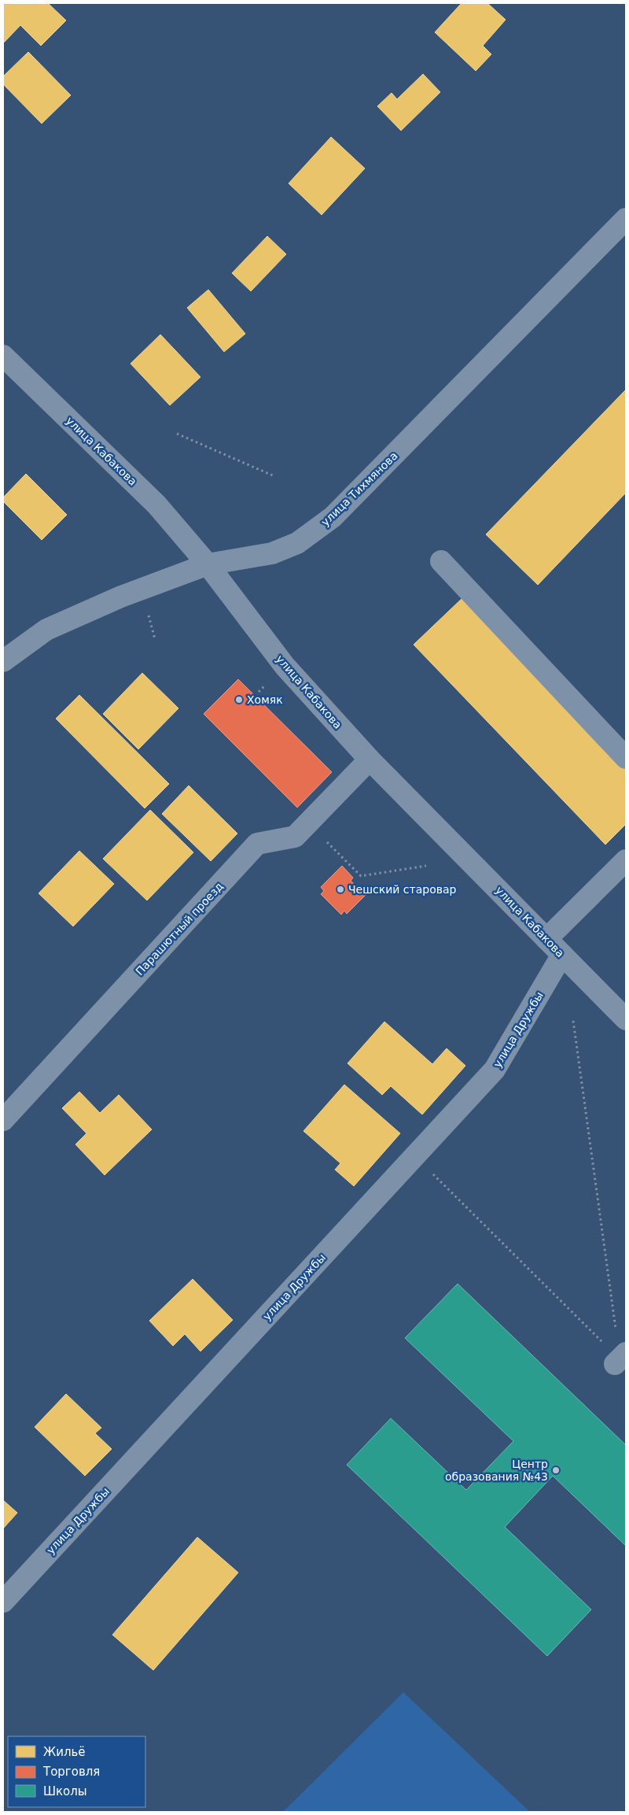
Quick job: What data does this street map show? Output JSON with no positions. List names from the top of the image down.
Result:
{
  "streets": {
    "street": [
      "улица Кабакова",
      "улица Тихмянова",
      "Парашютный проезд",
      "улица Дружбы"
    ]
  },
  "crossings": [
    ["улица Кабакова", "улица Тихмянова"],
    ["улица Кабакова", "Парашютный проезд"],
    ["улица Кабакова", "улица Дружбы"]
  ],
  "places": ["Хомяк", "Чешский старовар", "Центр образования №43"],
  "legend": ["Жильё", "Торговля", "Школы"]
}
